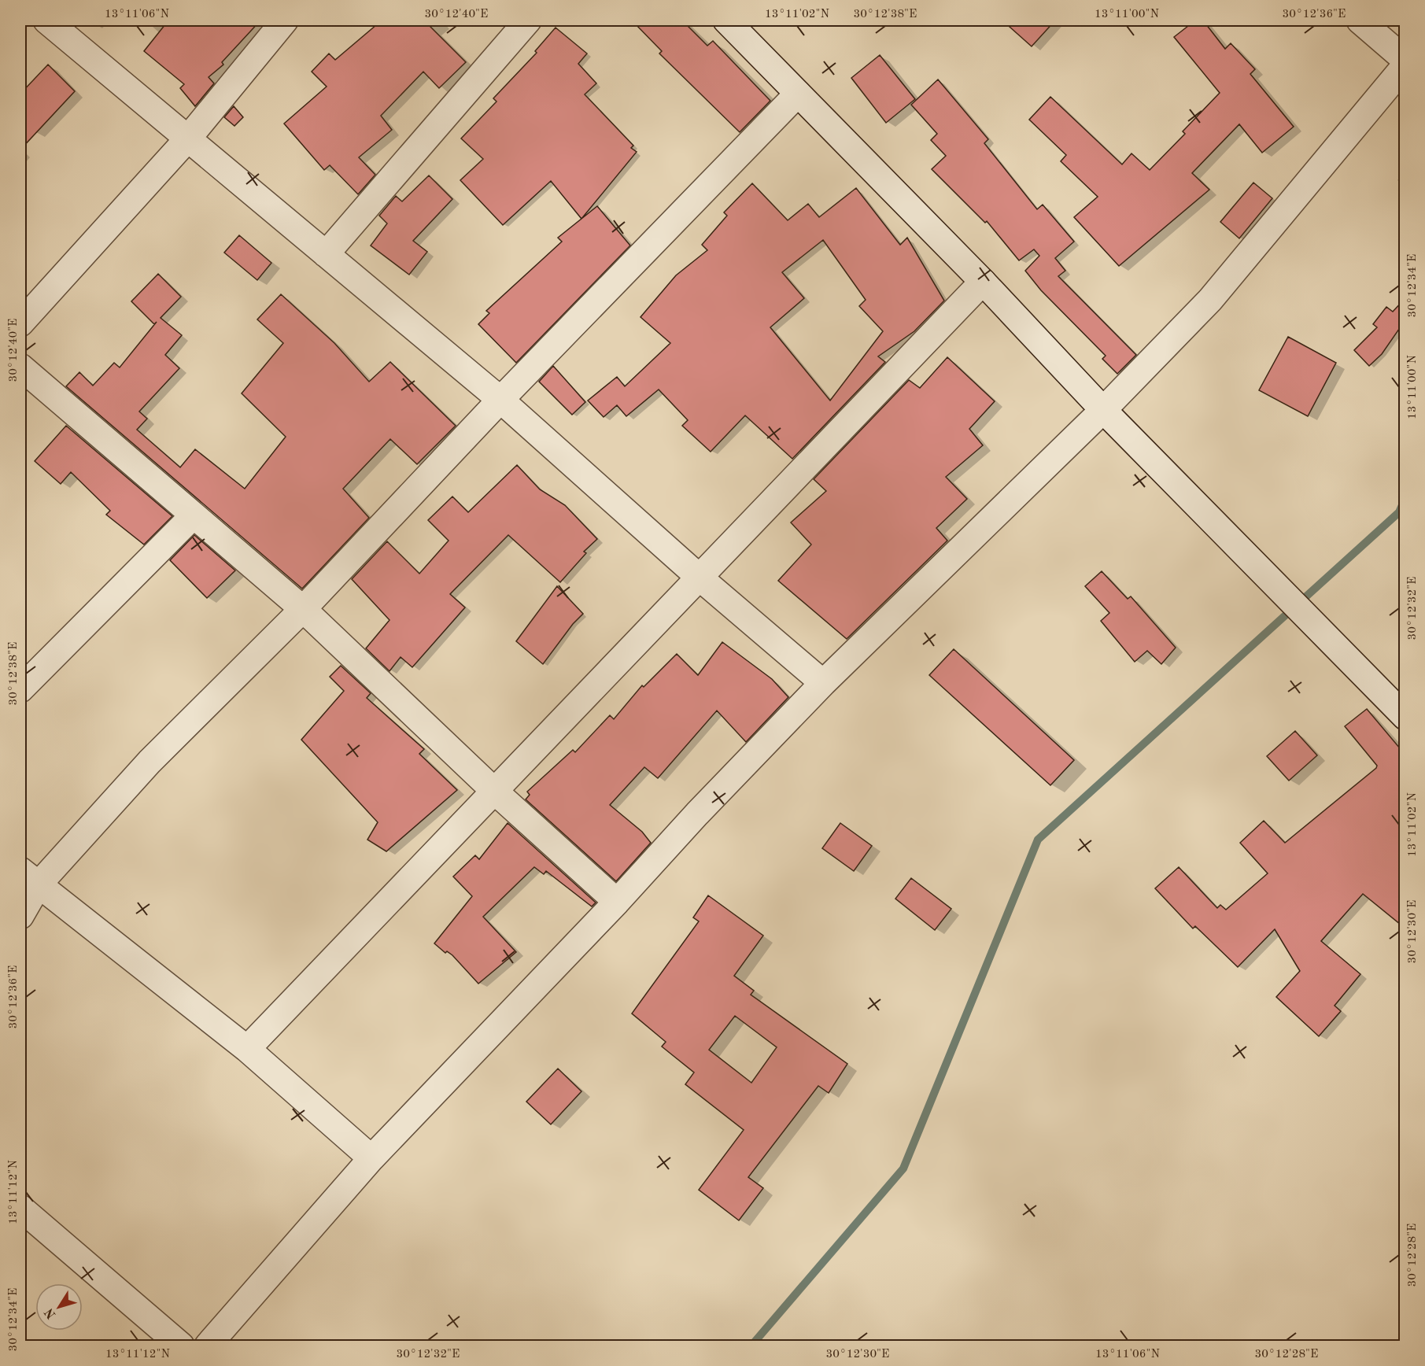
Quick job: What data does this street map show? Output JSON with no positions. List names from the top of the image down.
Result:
{
  "north": "bottom left",
  "coordinates": [
    "13°11'06\"N",
    "30°12'40\"E",
    "13°11'02\"N",
    "30°12'38\"E",
    "13°11'00\"N",
    "30°12'36\"E",
    "30°12'34\"E",
    "30°12'32\"E",
    "30°12'30\"E",
    "13°11'12\"N",
    "30°12'28\"E"
  ]
}
